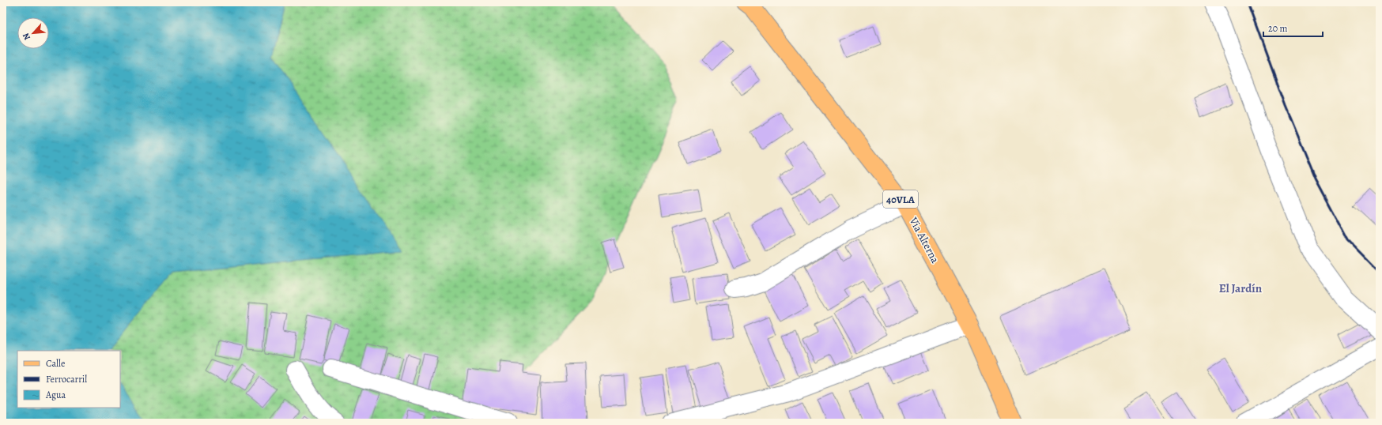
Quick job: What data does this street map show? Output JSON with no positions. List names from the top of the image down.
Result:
{
  "streets": {
    "main road": ["40VLA", "Via Alterna"]
  },
  "districts": ["El Jardín"],
  "legend": ["Calle", "Ferrocarril", "Agua"],
  "scale_bar": "20 m",
  "north": "bottom left"
}
